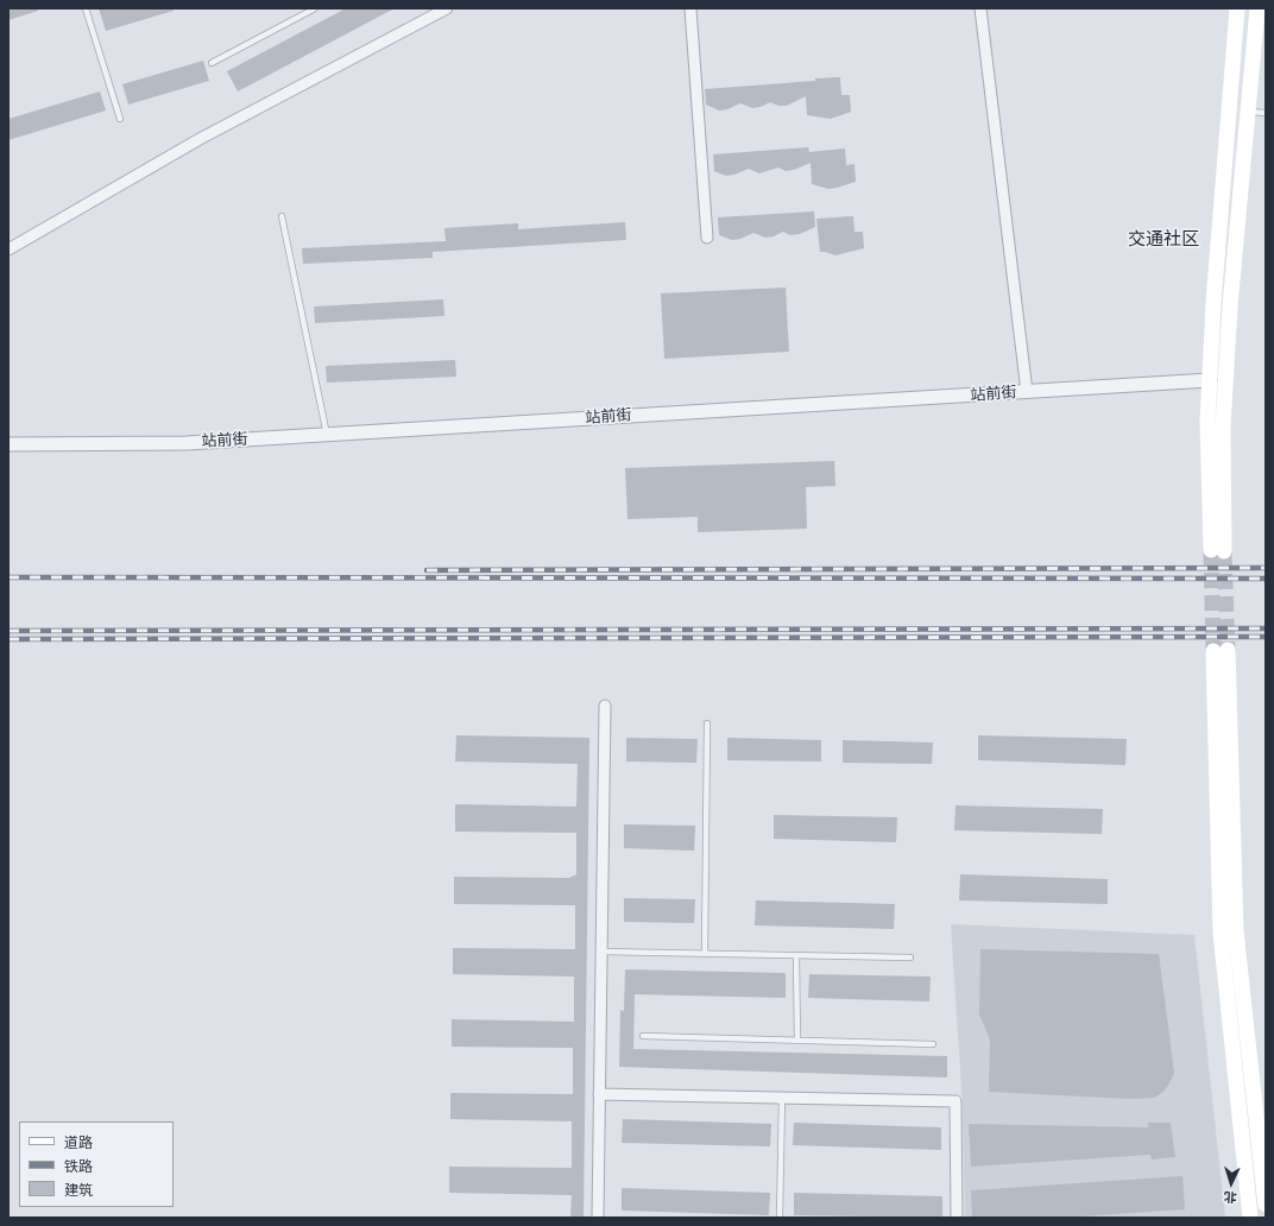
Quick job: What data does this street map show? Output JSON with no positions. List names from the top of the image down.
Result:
{
  "streets": {
    "street": ["站前街"]
  },
  "districts": ["交通社区"],
  "legend": ["道路", "铁路", "建筑"],
  "north": "bottom"
}
